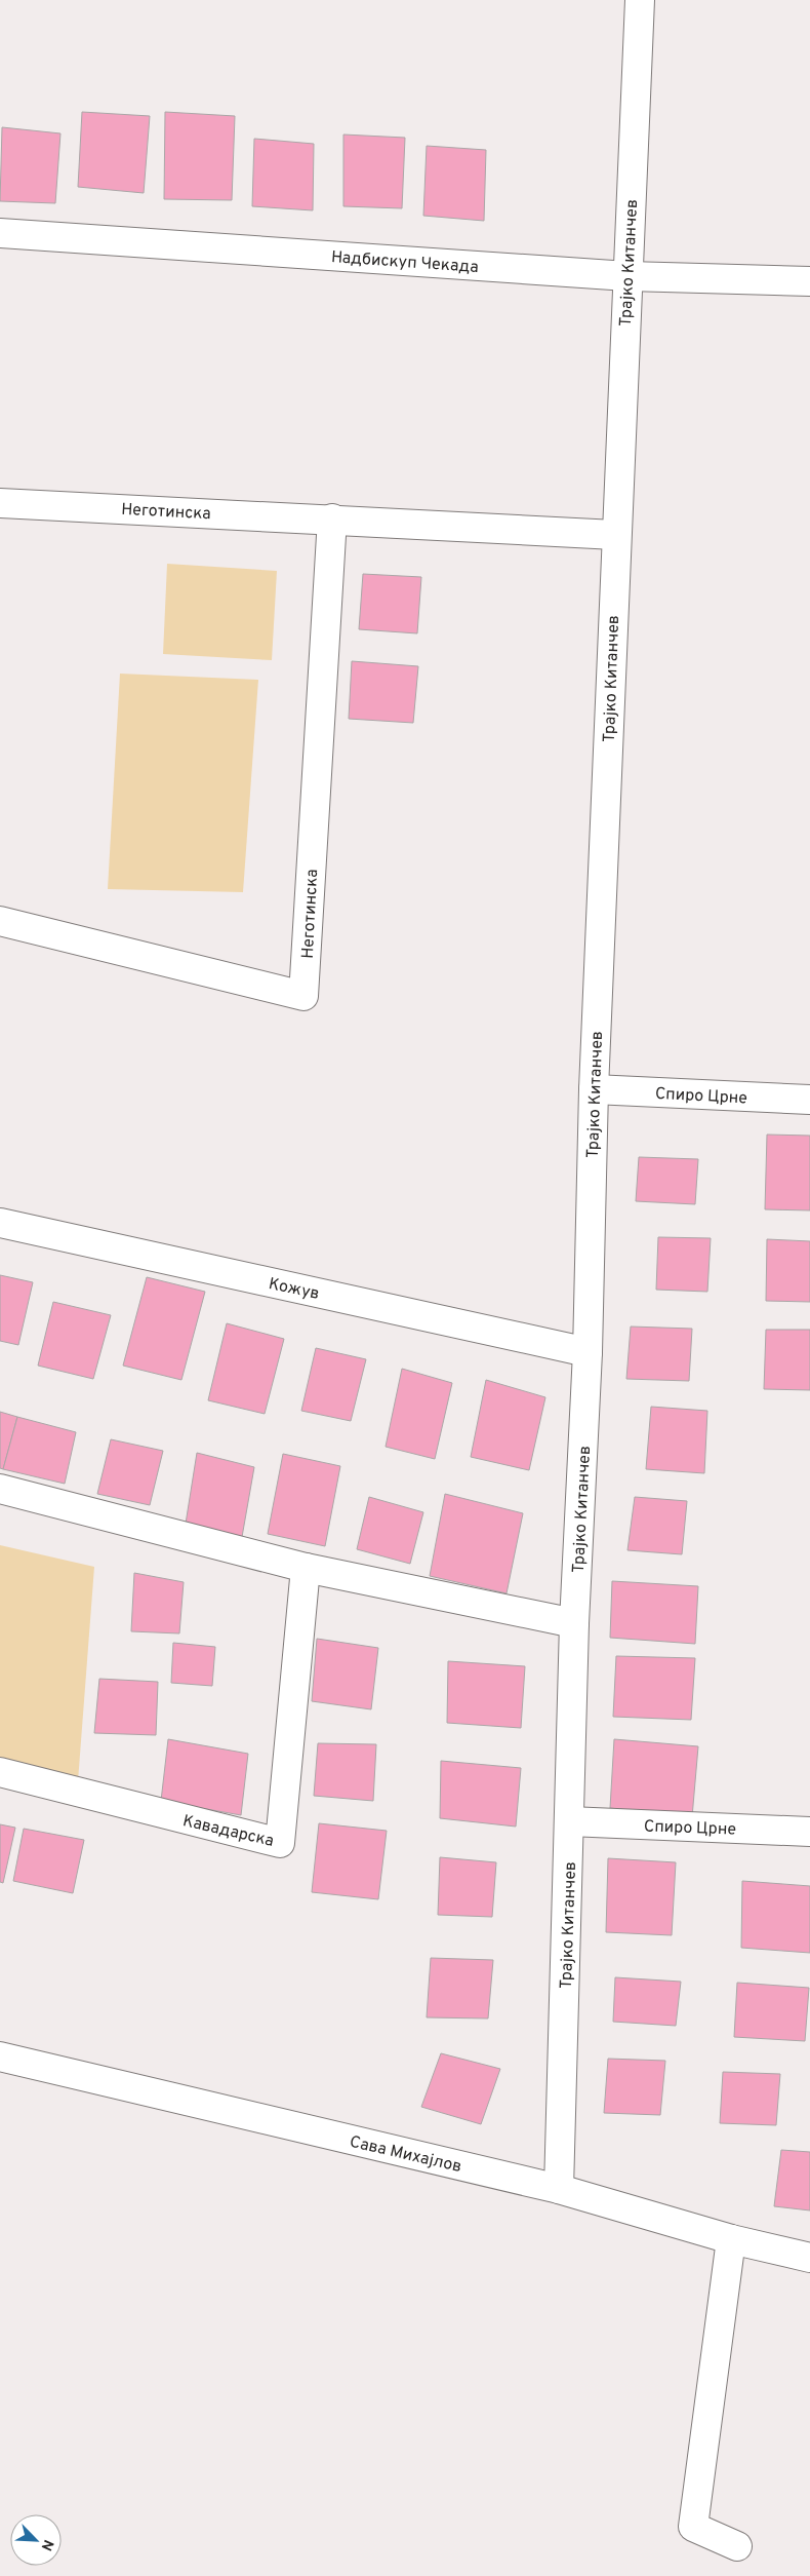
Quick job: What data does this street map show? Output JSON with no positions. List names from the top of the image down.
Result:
{
  "streets": {
    "street": [
      "Надбискуп Чекада",
      "Трајко Китанчев",
      "Неготинска",
      "Спиро Црне",
      "Кожув",
      "Кавадарска",
      "Сава Михајлов"
    ]
  },
  "crossings": [
    ["Надбискуп Чекада", "Трајко Китанчев"],
    ["Трајко Китанчев", "Неготинска"],
    ["Трајко Китанчев", "Спиро Црне"],
    ["Трајко Китанчев", "Кожув"],
    ["Трајко Китанчев", "Сава Михајлов"]
  ],
  "north": "bottom right"
}
